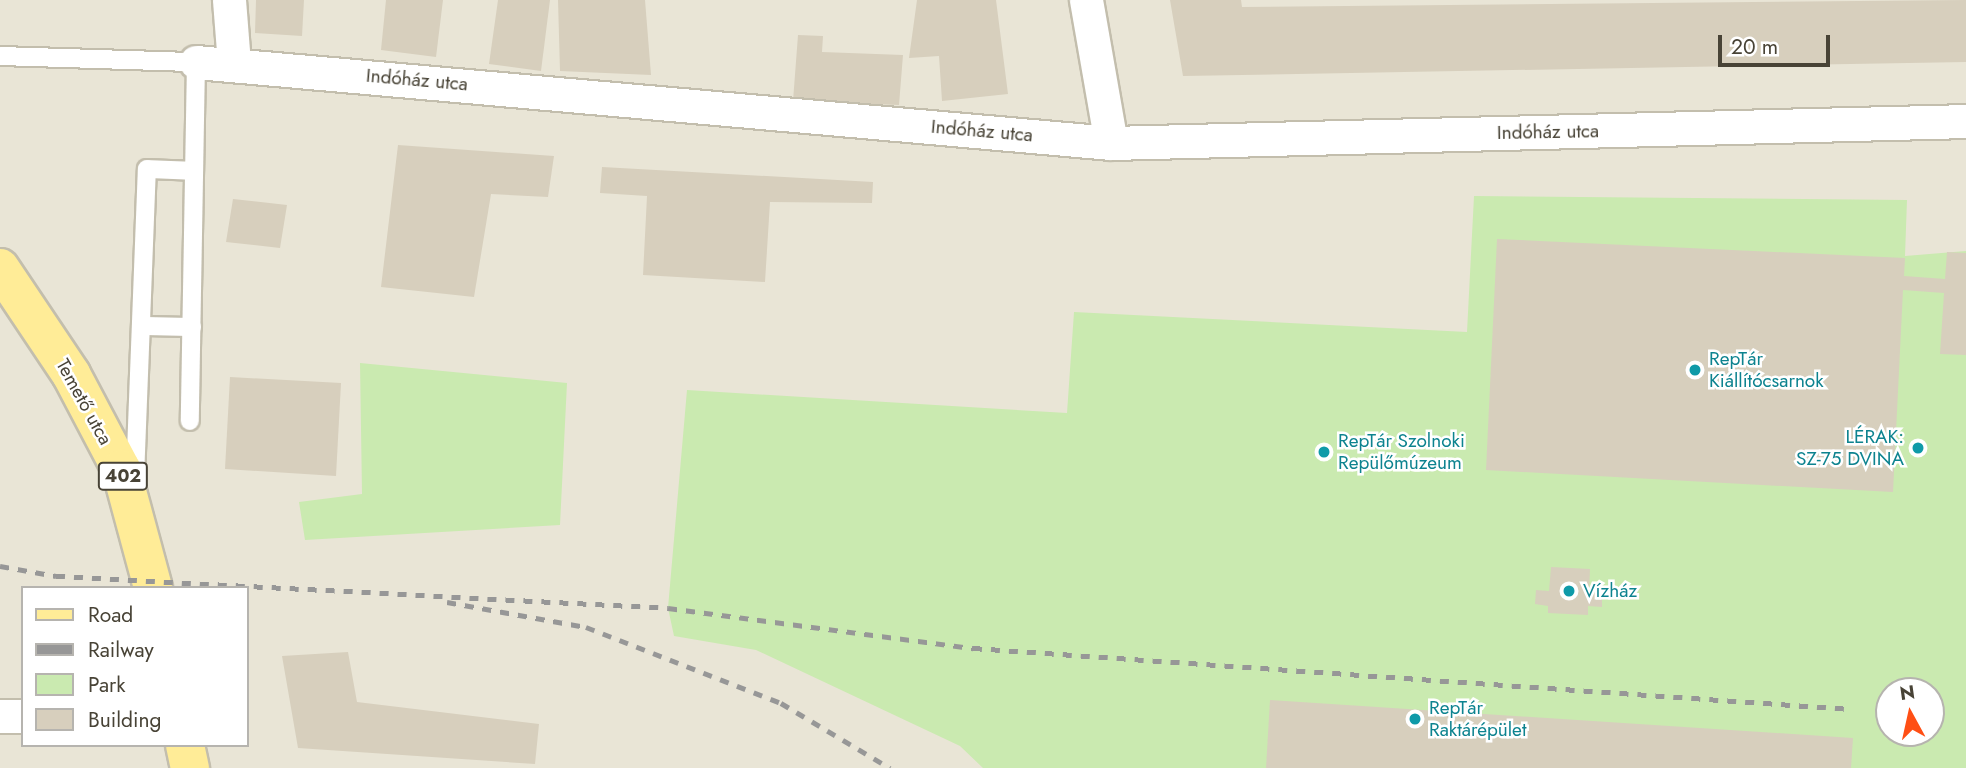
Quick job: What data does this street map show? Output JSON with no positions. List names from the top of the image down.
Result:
{
  "streets": {
    "main road": ["Temető utca", "402"],
    "street": ["Indóház utca"]
  },
  "places": [
    "RepTár Kiállítócsarnok",
    "LÉRAK: SZ-75 DVINA",
    "RepTár Szolnoki Repülőmúzeum",
    "Vízház",
    "RepTár Raktárépület"
  ],
  "legend": [
    "Road",
    "Railway",
    "Park",
    "Building"
  ],
  "scale_bar": "20 m",
  "north": "top"
}
